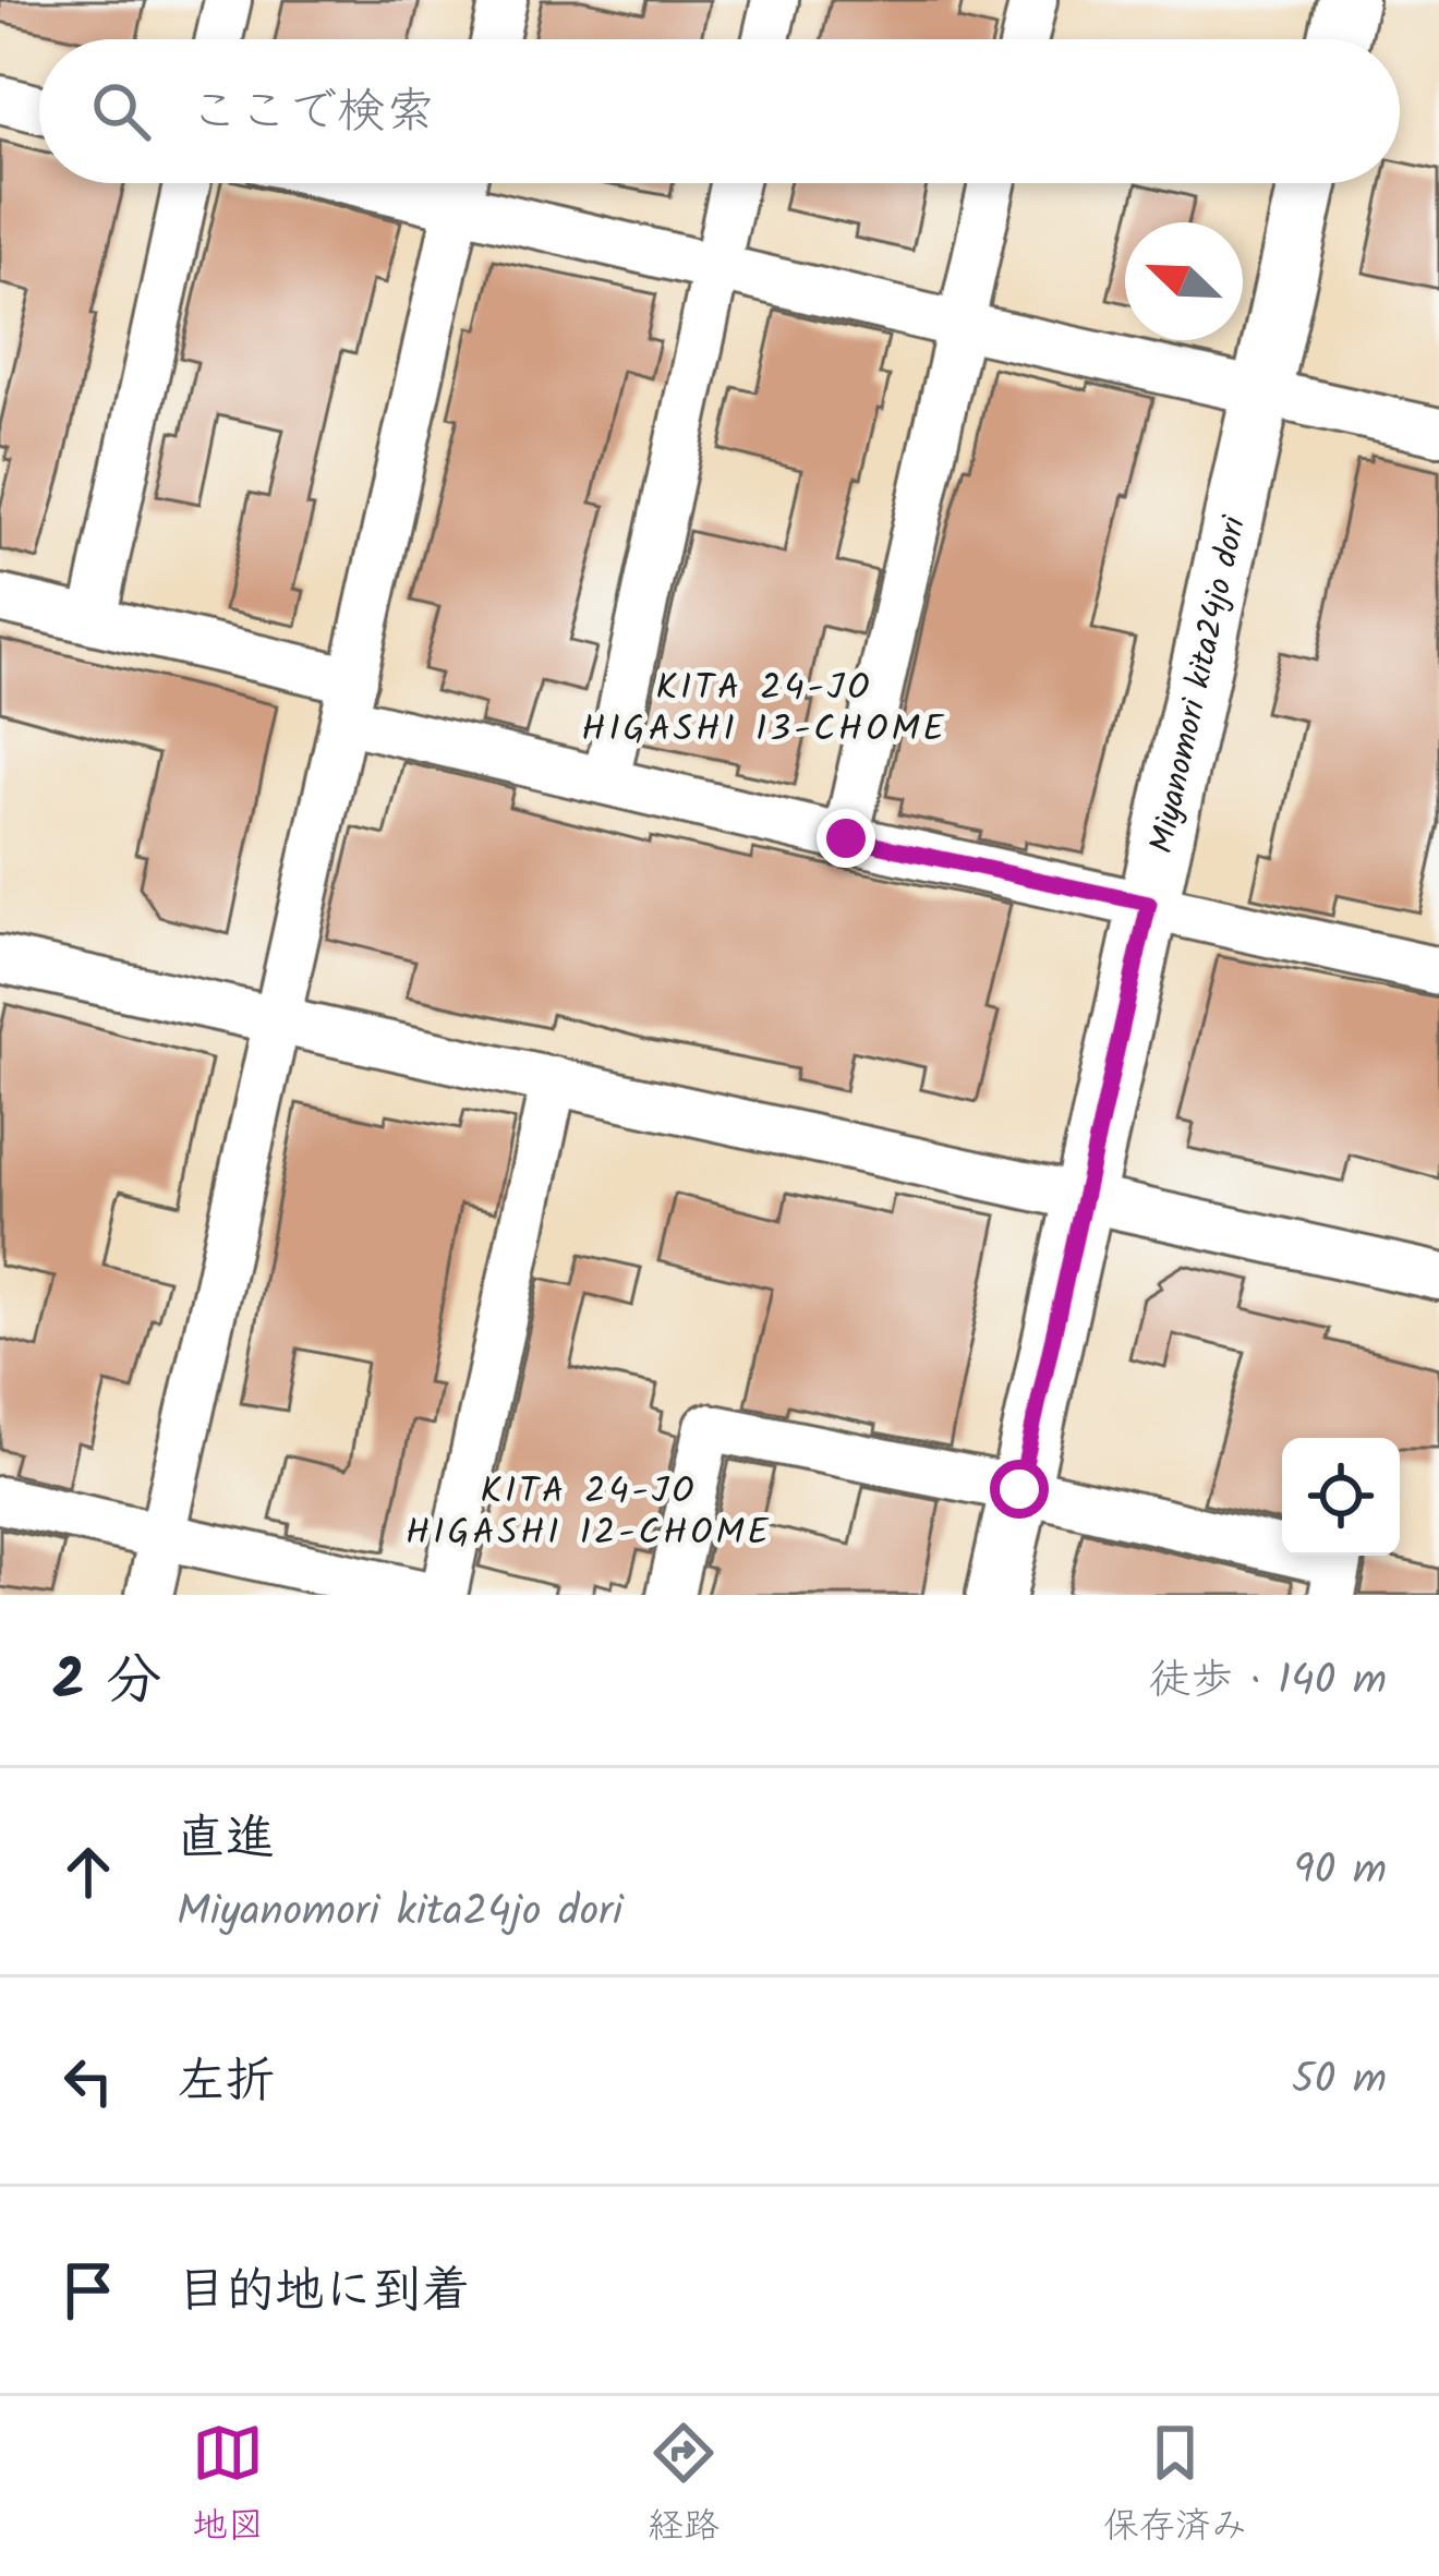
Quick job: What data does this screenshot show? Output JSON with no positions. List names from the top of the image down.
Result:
{
  "streets": {
    "street": ["Miyanomori kita24jo dori"]
  },
  "districts": ["KITA 24-JO HIGASHI 13-CHOME", "KITA 24-JO HIGASHI 12-CHOME"],
  "north": "top left",
  "page": {
    "search": "ここで検索",
    "heading": ["2 分", "徒歩 · 140 m"],
    "list": [
      ["直進", "Miyanomori kita24jo dori", "90 m"],
      ["左折", "50 m"],
      "目的地に到着"
    ],
    "nav": ["地図", "経路", "保存済み"]
  }
}
